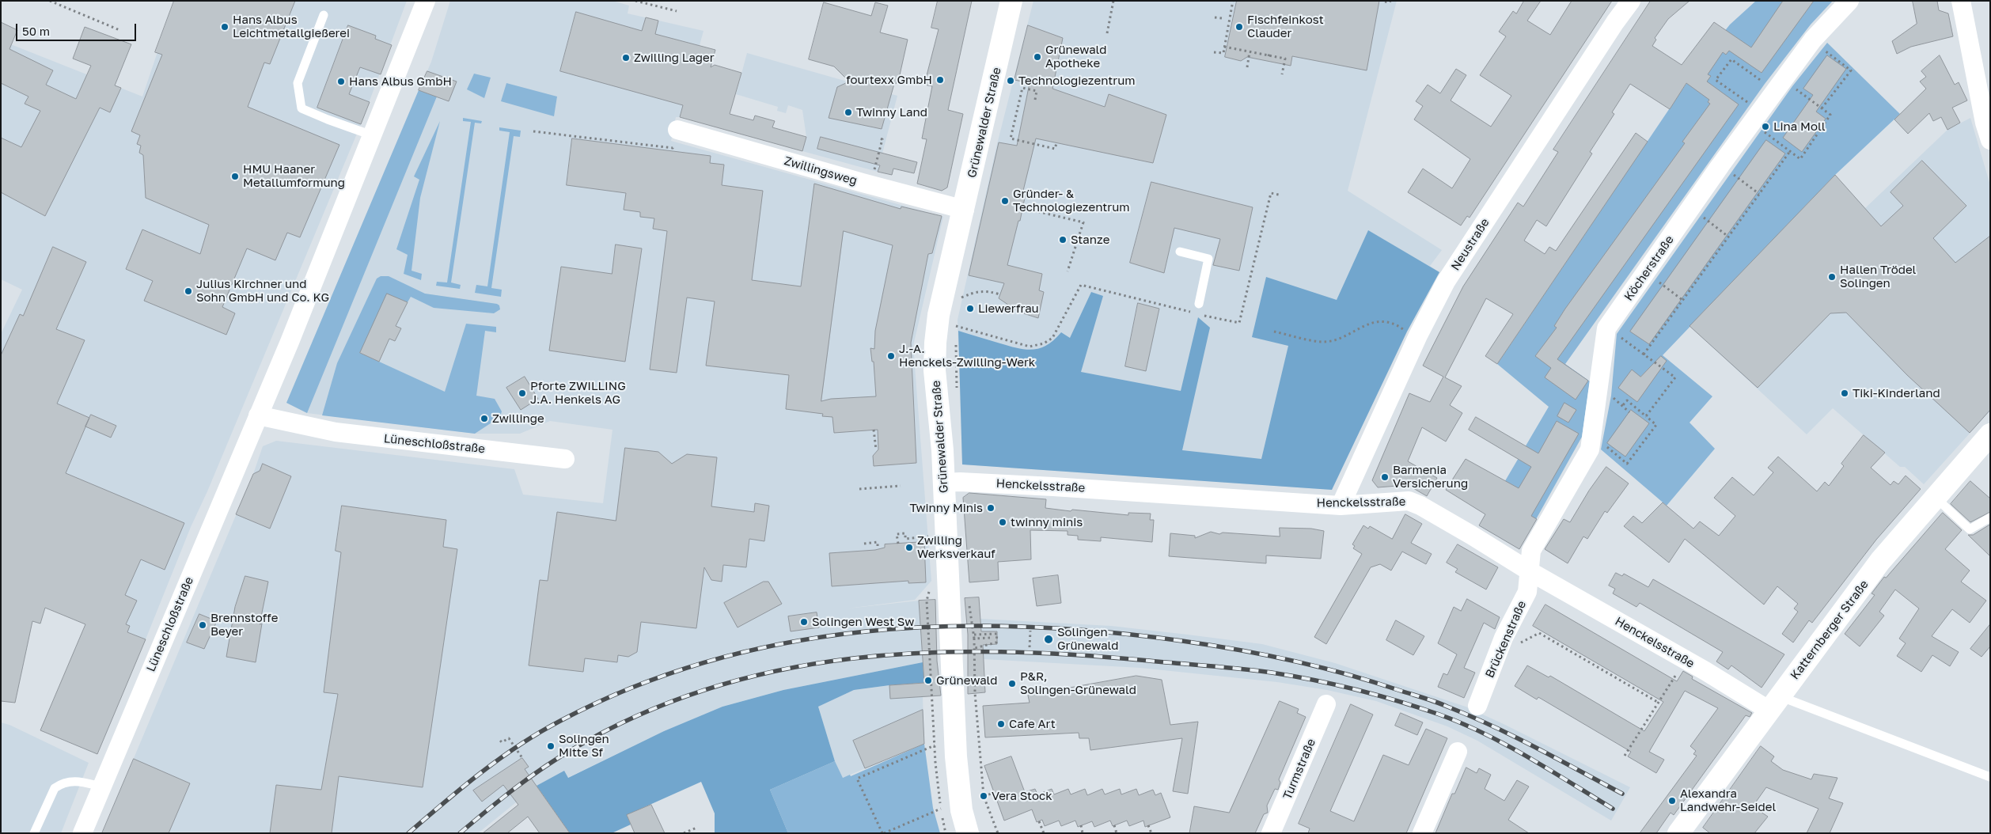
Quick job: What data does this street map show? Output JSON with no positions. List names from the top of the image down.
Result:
{
  "streets": {
    "main road": ["Grünewalder Straße", "Katternberger Straße"],
    "street": [
      "Zwillingsweg",
      "Neustraße",
      "Köcherstraße",
      "Lüneschloßstraße",
      "Henckelsstraße",
      "Brückenstraße",
      "Turmstraße"
    ]
  },
  "crossings": [
    ["Grünewalder Straße", "Zwillingsweg"],
    ["Grünewalder Straße", "Henckelsstraße"],
    ["Neustraße", "Henckelsstraße"],
    ["Köcherstraße", "Henckelsstraße"],
    ["Köcherstraße", "Brückenstraße"],
    ["Henckelsstraße", "Katternberger Straße"],
    ["Henckelsstraße", "Brückenstraße"]
  ],
  "places": [
    "Hans Albus Leichtmetallgießerei",
    "Fischfeinkost Clauder",
    "Grünewald Apotheke",
    "Zwilling Lager",
    "fourtexx GmbH",
    "Technologiezentrum",
    "Hans Albus GmbH",
    "Twinny Land",
    "Lina Moll",
    "HMU Haaner Metallumformung",
    "Gründer- & Technologiezentrum",
    "Stanze",
    "Hallen Trödel Solingen",
    "Julius Kirchner und Sohn GmbH und Co. KG",
    "Liewerfrau",
    "J.-A. Henckels-Zwilling-Werk",
    "Pforte ZWILLING J.A. Henkels AG",
    "Tiki-Kinderland",
    "Zwillinge",
    "Barmenia Versicherung",
    "Twinny Minis",
    "twinny minis",
    "Zwilling Werksverkauf",
    "Solingen West Sw",
    "Brennstoffe Beyer",
    "Solingen Grünewald",
    "Grünewald",
    "P&R, Solingen-Grünewald",
    "Cafe Art",
    "Solingen Mitte Sf",
    "Vera Stock",
    "Alexandra Landwehr-Seidel"
  ],
  "scale_bar": "50 m"
}
